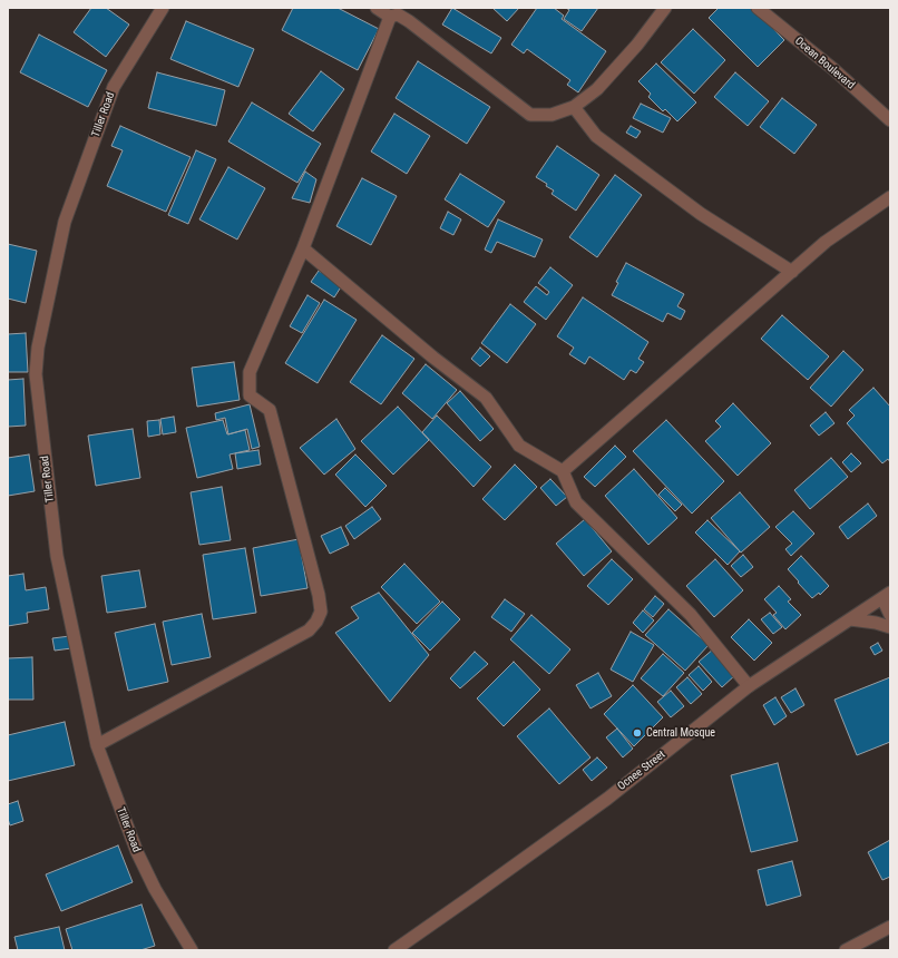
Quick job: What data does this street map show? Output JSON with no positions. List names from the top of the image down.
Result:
{
  "streets": {
    "street": ["Ocean Boulevard", "Tiller Road", "Ocnee Street"]
  },
  "places": ["Central Mosque"]
}
